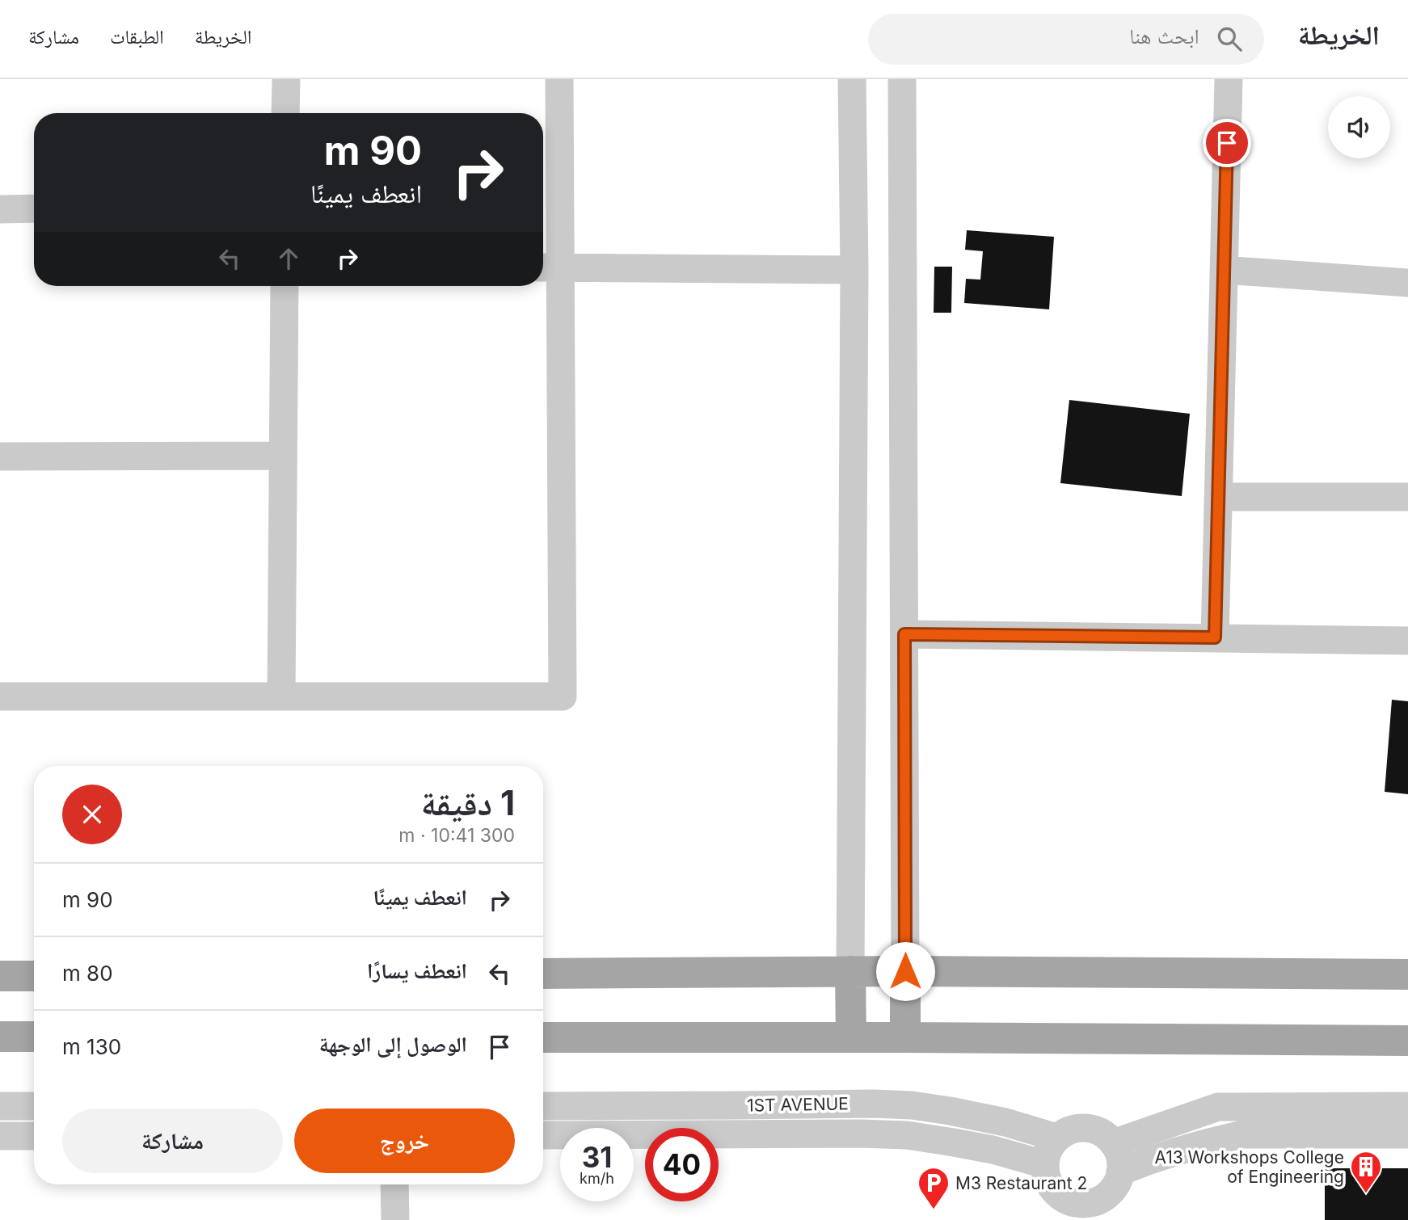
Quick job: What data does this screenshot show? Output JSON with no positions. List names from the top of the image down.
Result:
{
  "streets": {
    "street": ["1ST AVENUE"]
  },
  "places": {
    "building": ["A13 Workshops College of Engineering"],
    "parking": ["M3 Restaurant 2"]
  },
  "page": {
    "header": "الخريطة",
    "search": "ابحث هنا",
    "nav": ["الخريطة", "الطبقات", "مشاركة"],
    "turn": ["90 m", "انعطف يمينًا"],
    "heading": ["1 دقيقة", "300 m · 10:41"],
    "list": [
      {
        "name": "انعطف يمينًا",
        "value": "90 m"
      },
      {
        "name": "انعطف يسارًا",
        "value": "80 m"
      },
      {
        "name": "الوصول إلى الوجهة",
        "value": "130 m"
      }
    ],
    "buttons": ["خروج", "مشاركة"],
    "speed": "31 km/h",
    "limit": "40"
  }
}
